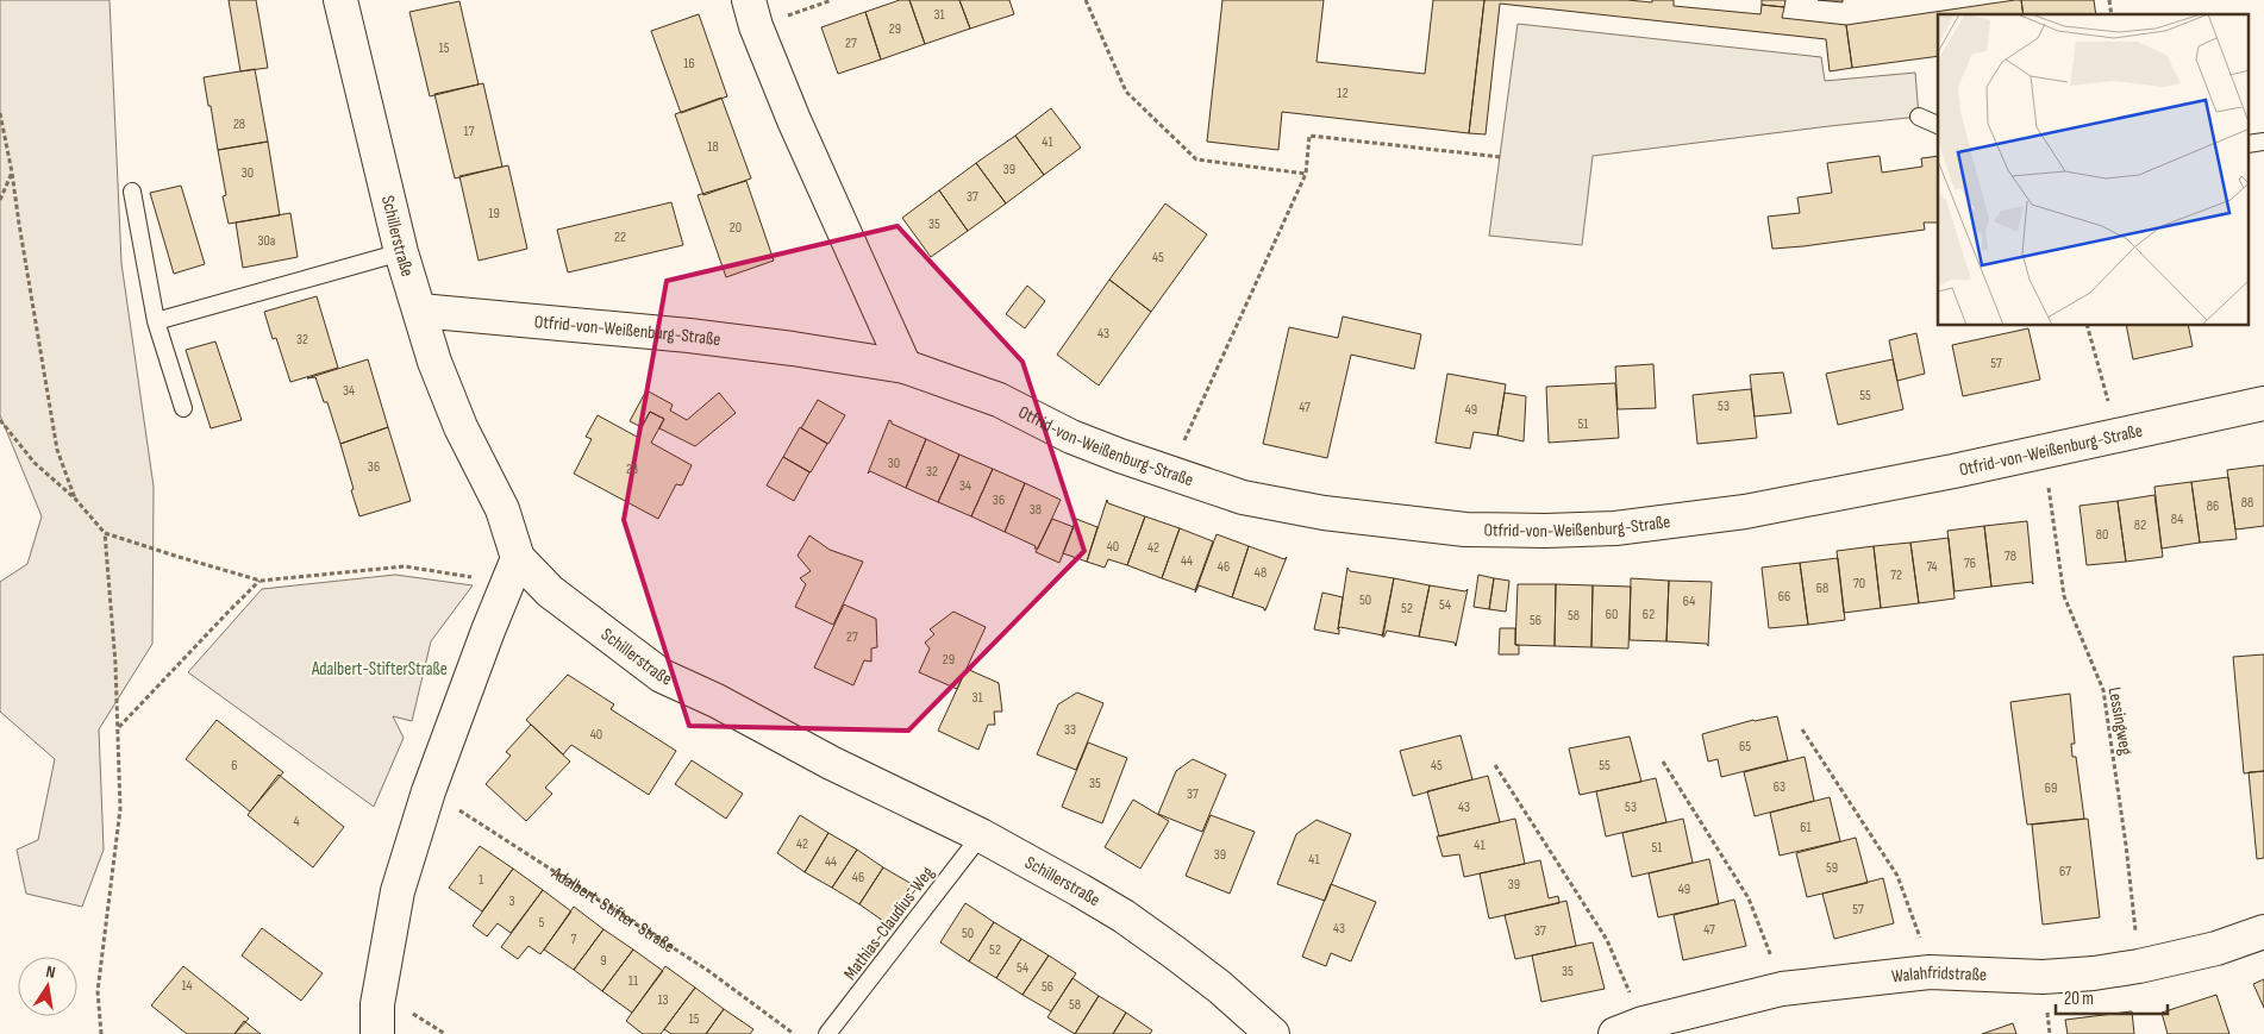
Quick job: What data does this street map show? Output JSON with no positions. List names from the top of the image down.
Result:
{
  "streets": {
    "street": ["Schillerstraße", "Otfrid-von-Weißenburg-Straße", "Walahfridstraße"],
    "lane": ["Mathias-Claudius-Weg"],
    "path": ["Lessingweg", "Adalbert-Stifter-Straße"]
  },
  "crossings": [
    ["Schillerstraße", "Otfrid-von-Weißenburg-Straße"],
    ["Schillerstraße", "Mathias-Claudius-Weg"],
    ["Otfrid-von-Weißenburg-Straße", "Lessingweg"],
    ["Lessingweg", "Walahfridstraße"]
  ],
  "parks": ["Adalbert-StifterStraße"],
  "house_numbers": [
    "31",
    "29",
    "27",
    "15",
    "16",
    "12",
    "28",
    "17",
    "41",
    "18",
    "39",
    "30",
    "37",
    "19",
    "35",
    "20",
    "22",
    "30a",
    "45",
    "43",
    "32",
    "57",
    "34",
    "55",
    "53",
    "47",
    "49",
    "51",
    "30",
    "36",
    "28",
    "32",
    "34",
    "36",
    "88",
    "86",
    "38",
    "84",
    "82",
    "80",
    "40",
    "42",
    "78",
    "44",
    "76",
    "46",
    "74",
    "48",
    "72",
    "70",
    "68",
    "66",
    "50",
    "64",
    "54",
    "52",
    "60",
    "62",
    "58",
    "56",
    "27",
    "29",
    "31",
    "33",
    "40",
    "65",
    "6",
    "45",
    "55",
    "35",
    "63",
    "69",
    "37",
    "43",
    "53",
    "4",
    "61",
    "42",
    "41",
    "51",
    "39",
    "41",
    "44",
    "59",
    "67",
    "46",
    "1",
    "39",
    "49",
    "3",
    "57",
    "5",
    "43",
    "47",
    "37",
    "50",
    "7",
    "52",
    "9",
    "54",
    "35",
    "11",
    "14",
    "56",
    "13",
    "58",
    "15"
  ],
  "scale_bar": "20 m",
  "north": "top"
}
